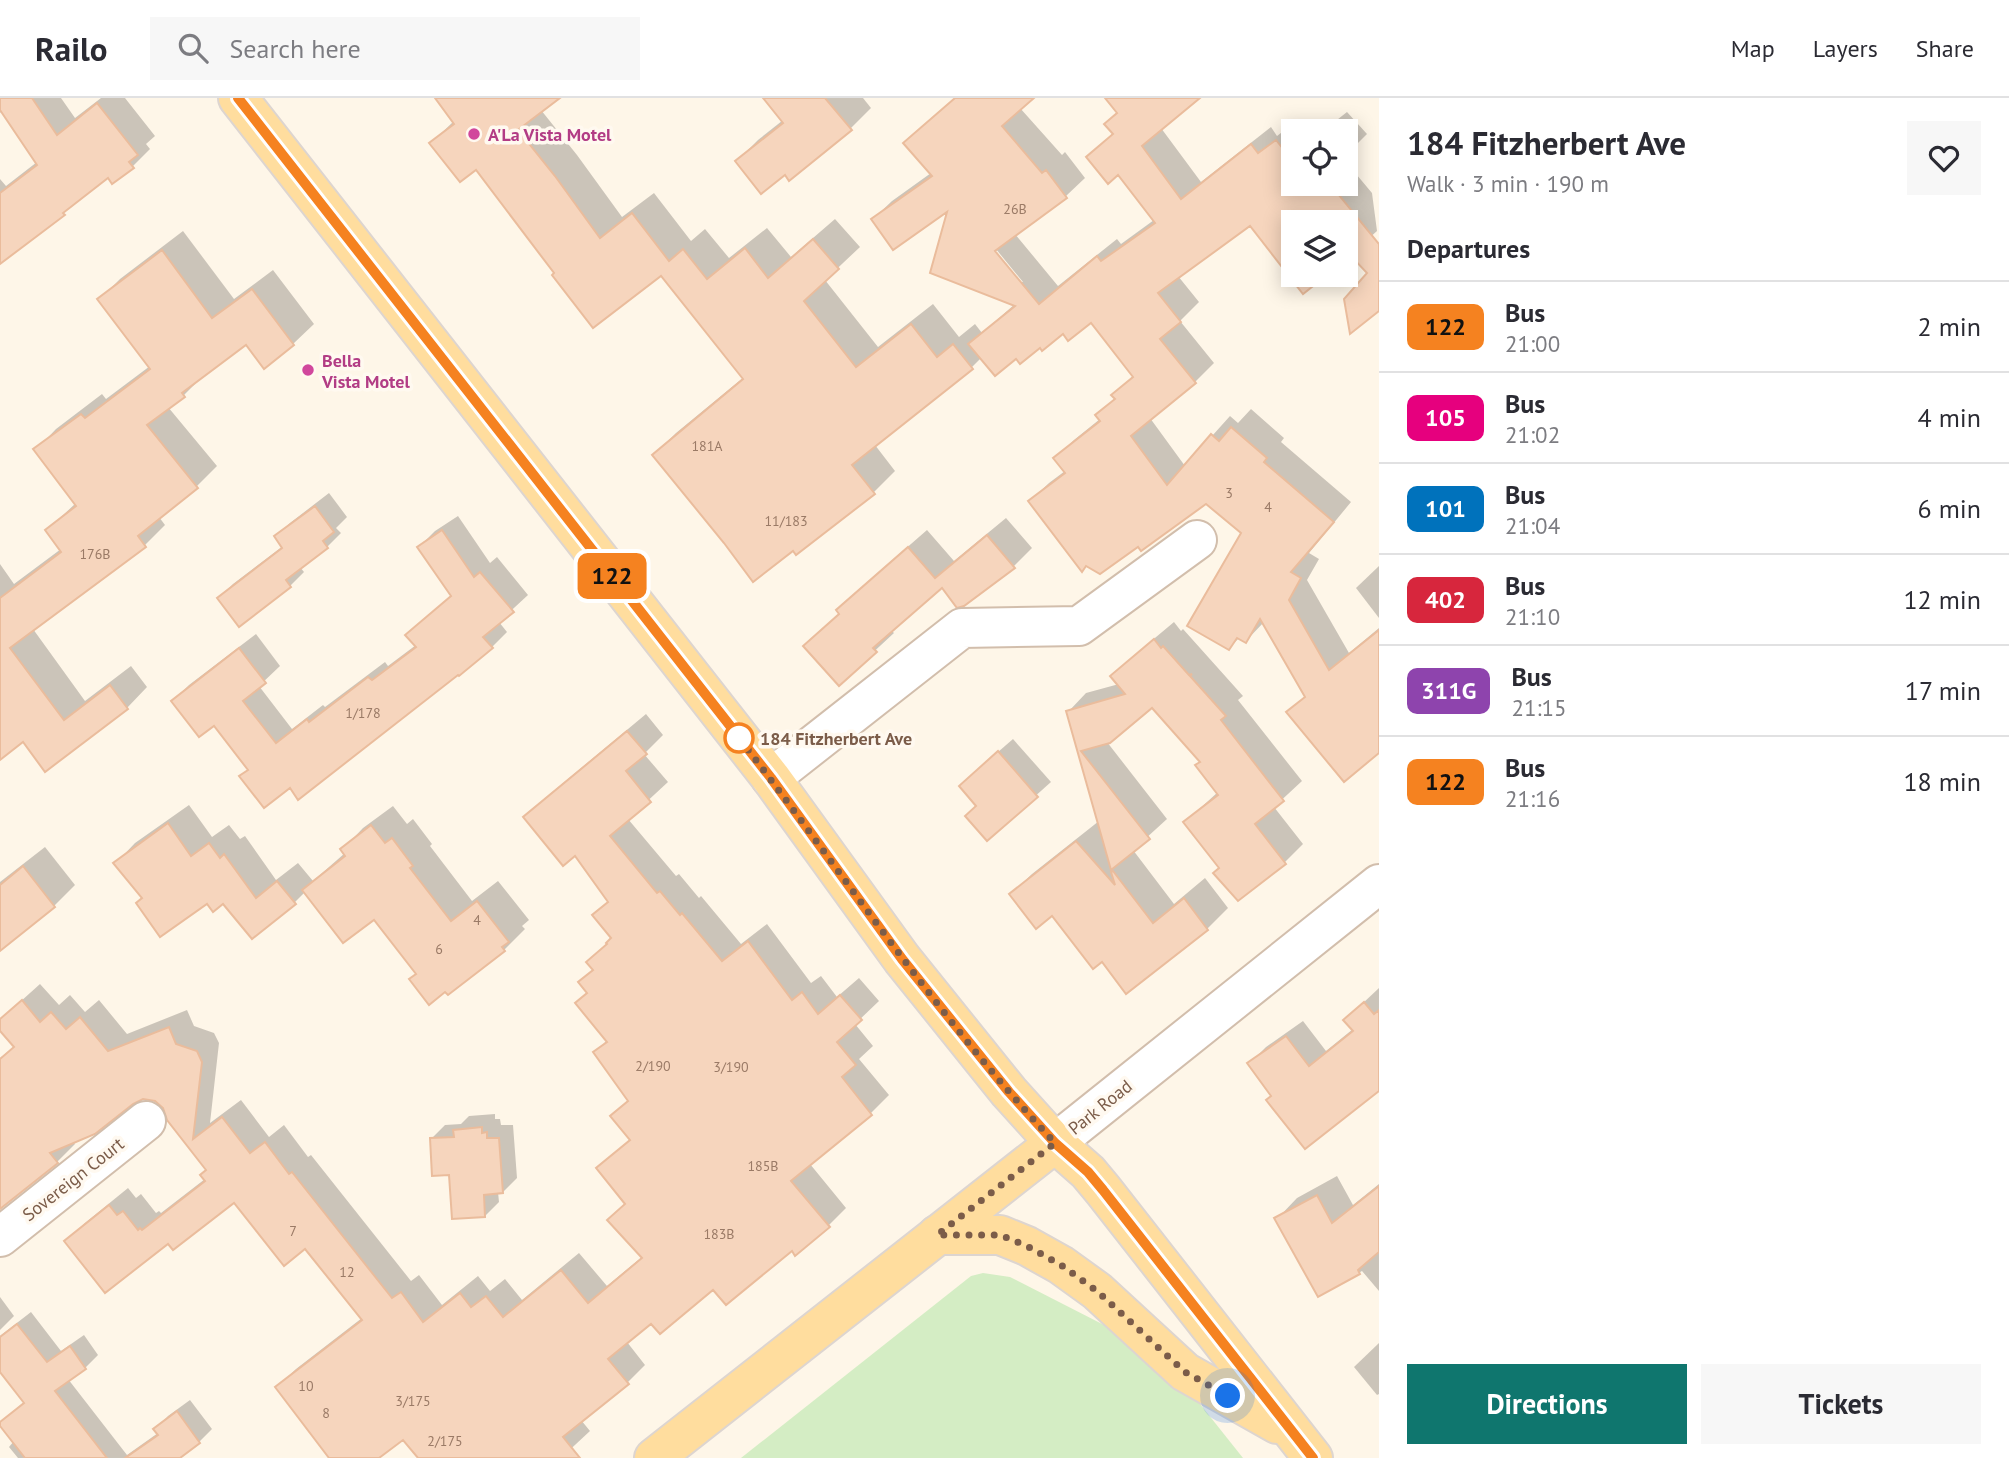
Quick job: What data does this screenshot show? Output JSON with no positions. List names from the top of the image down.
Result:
{
  "streets": {
    "main road": ["Park Road"],
    "street": ["Sovereign Court"]
  },
  "places": ["A'La Vista Motel", "Bella Vista Motel", "184 Fitzherbert Ave"],
  "lines": ["bus line 122"],
  "house_numbers": [
    "26B",
    "181A",
    "3",
    "4",
    "11/183",
    "176B",
    "1/178",
    "4",
    "6",
    "2/190",
    "3/190",
    "185B",
    "7",
    "183B",
    "12",
    "10",
    "3/175",
    "8",
    "2/175"
  ],
  "page": {
    "header": "Railo",
    "search": "Search here",
    "nav": ["Map", "Layers", "Share"],
    "on_map": "122",
    "heading": [
      ["184 Fitzherbert Ave", "Walk · 3 min · 190 m"],
      "Departures"
    ],
    "list": [
      {
        "mark": "122",
        "name": "Bus",
        "note": "21:00",
        "value": "2 min"
      },
      {
        "mark": "105",
        "name": "Bus",
        "note": "21:02",
        "value": "4 min"
      },
      {
        "mark": "101",
        "name": "Bus",
        "note": "21:04",
        "value": "6 min"
      },
      {
        "mark": "402",
        "name": "Bus",
        "note": "21:10",
        "value": "12 min"
      },
      {
        "mark": "311G",
        "name": "Bus",
        "note": "21:15",
        "value": "17 min"
      },
      {
        "mark": "122",
        "name": "Bus",
        "note": "21:16",
        "value": "18 min"
      }
    ],
    "buttons": ["Directions", "Tickets"]
  }
}
